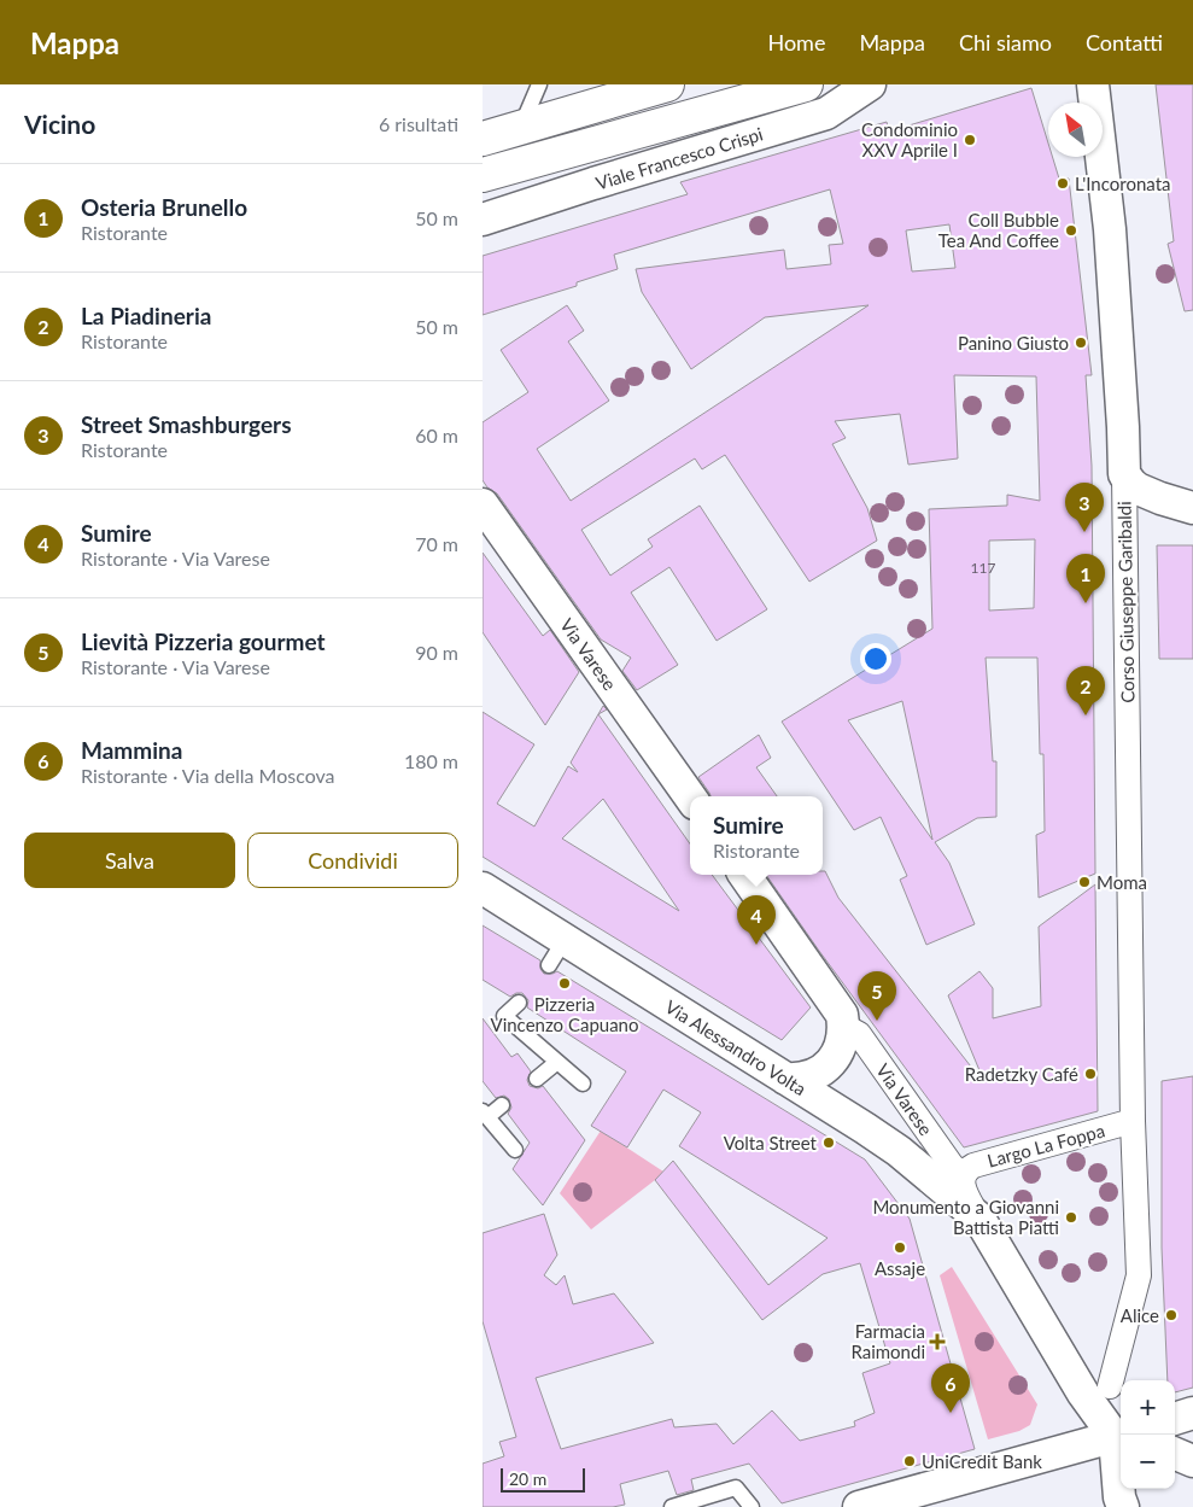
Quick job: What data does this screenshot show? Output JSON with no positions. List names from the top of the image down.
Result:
{
  "streets": {
    "main road": ["Viale Francesco Crispi"],
    "street": [
      "Corso Giuseppe Garibaldi",
      "Via Varese",
      "Via Alessandro Volta",
      "Largo La Foppa"
    ]
  },
  "crossings": [
    ["Corso Giuseppe Garibaldi", "Largo La Foppa"],
    ["Via Varese", "Largo La Foppa"],
    ["Via Alessandro Volta", "Largo La Foppa"]
  ],
  "places": {
    "other": [
      "Condominio XXV Aprile I",
      "L'Incoronata",
      "Coll Bubble Tea And Coffee",
      "Panino Giusto",
      "Moma",
      "Pizzeria Vincenzo Capuano",
      "Radetzky Café",
      "Volta Street",
      "Monumento a Giovanni Battista Piatti",
      "Assaje",
      "Alice",
      "UniCredit Bank"
    ],
    "health": ["Farmacia Raimondi"]
  },
  "house_numbers": ["117"],
  "scale_bar": "20 m",
  "north": "top left",
  "page": {
    "header": "Mappa",
    "nav": [
      "Home",
      "Mappa",
      "Chi siamo",
      "Contatti"
    ],
    "heading": ["Vicino", "6 risultati"],
    "list": [
      {
        "mark": "1",
        "name": "Osteria Brunello",
        "note": "Ristorante",
        "value": "50 m"
      },
      {
        "mark": "2",
        "name": "La Piadineria",
        "note": "Ristorante",
        "value": "50 m"
      },
      {
        "mark": "3",
        "name": "Street Smashburgers",
        "note": "Ristorante",
        "value": "60 m"
      },
      {
        "mark": "4",
        "name": "Sumire",
        "note": "Ristorante · Via Varese",
        "value": "70 m"
      },
      {
        "mark": "5",
        "name": "Lievità Pizzeria gourmet",
        "note": "Ristorante · Via Varese",
        "value": "90 m"
      },
      {
        "mark": "6",
        "name": "Mammina",
        "note": "Ristorante · Via della Moscova",
        "value": "180 m"
      }
    ],
    "pins": [
      "3",
      "1",
      "2",
      "4",
      "5",
      "6"
    ],
    "popup": ["Sumire", "Ristorante"],
    "buttons": ["Salva", "Condividi"],
    "map_buttons": ["+", "−"],
    "scale": "20 m"
  }
}
